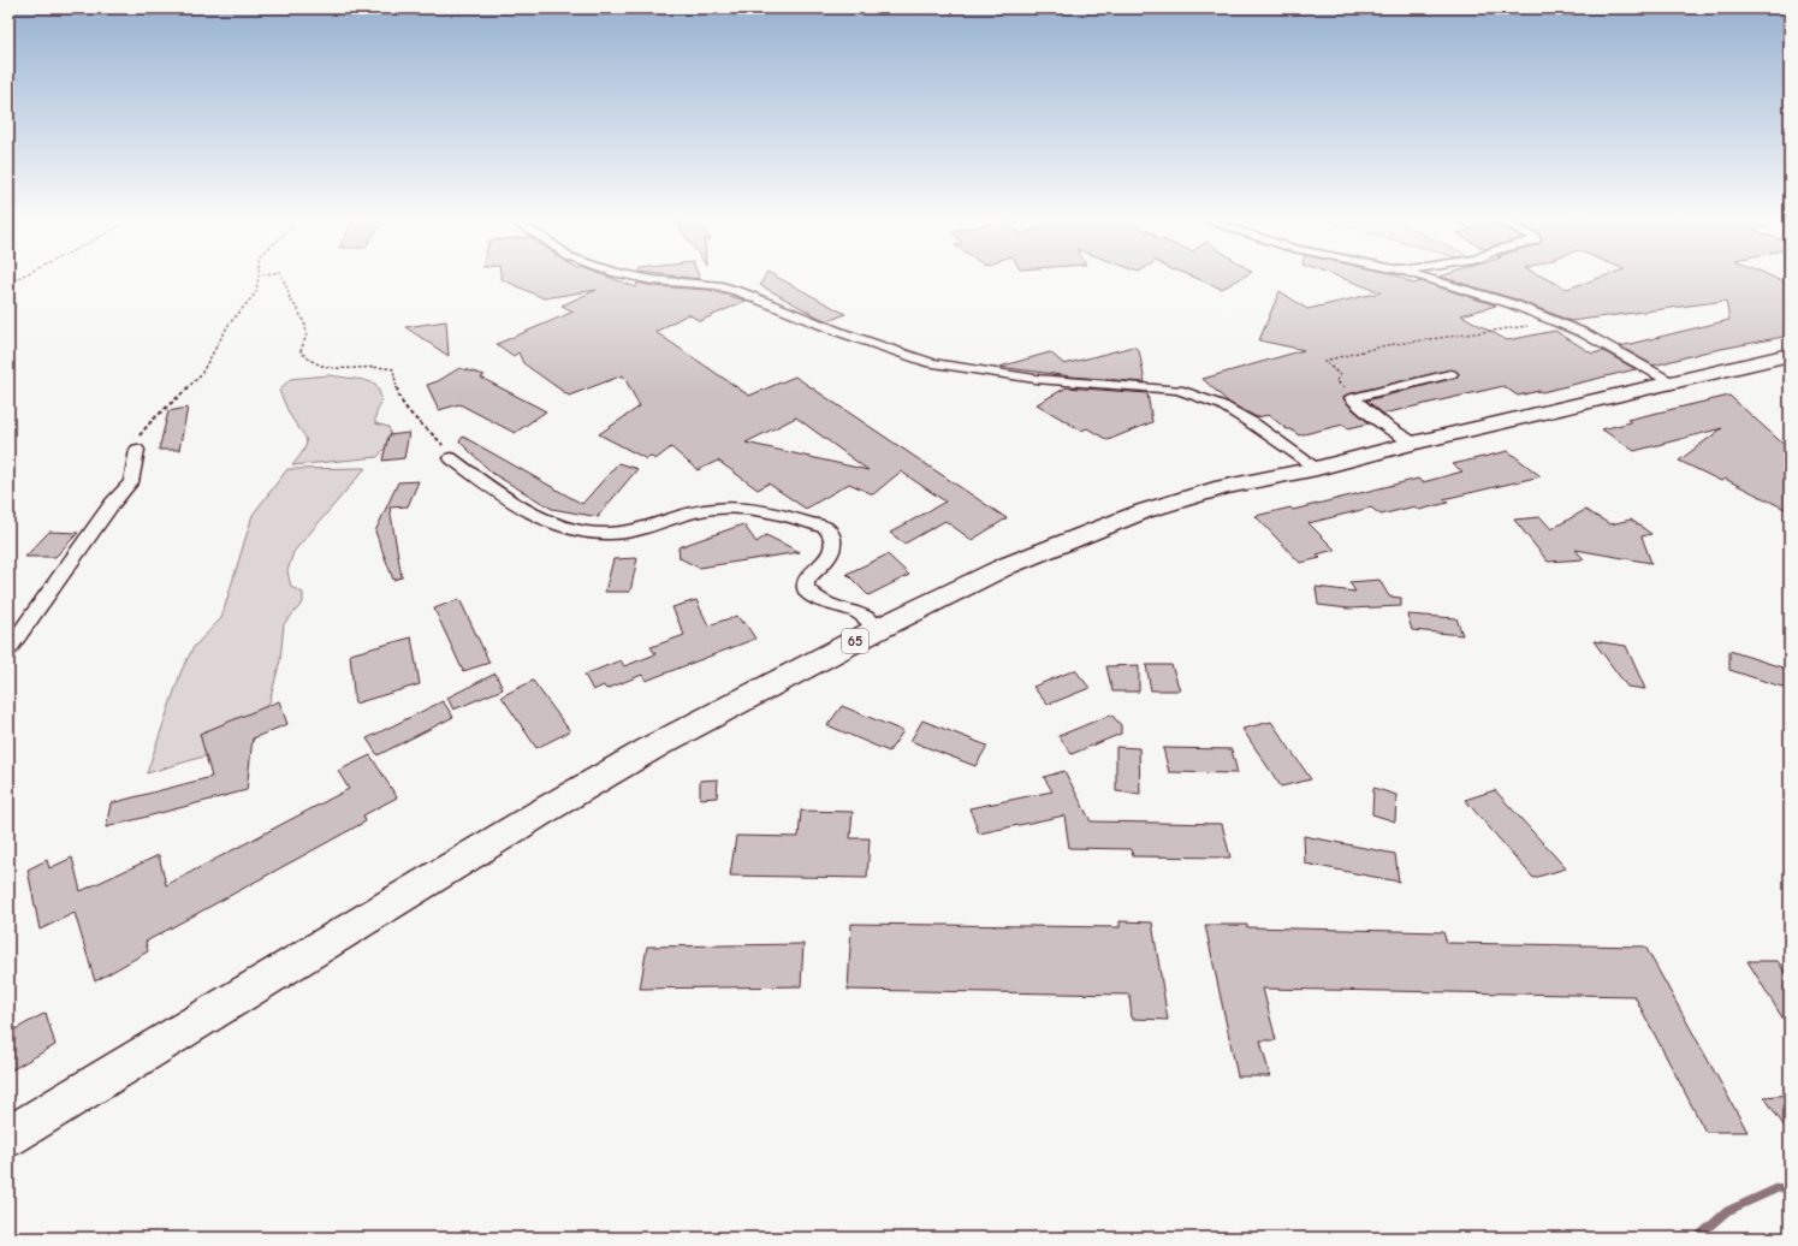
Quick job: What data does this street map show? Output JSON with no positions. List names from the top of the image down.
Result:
{
  "streets": {
    "main road": ["65"]
  }
}
